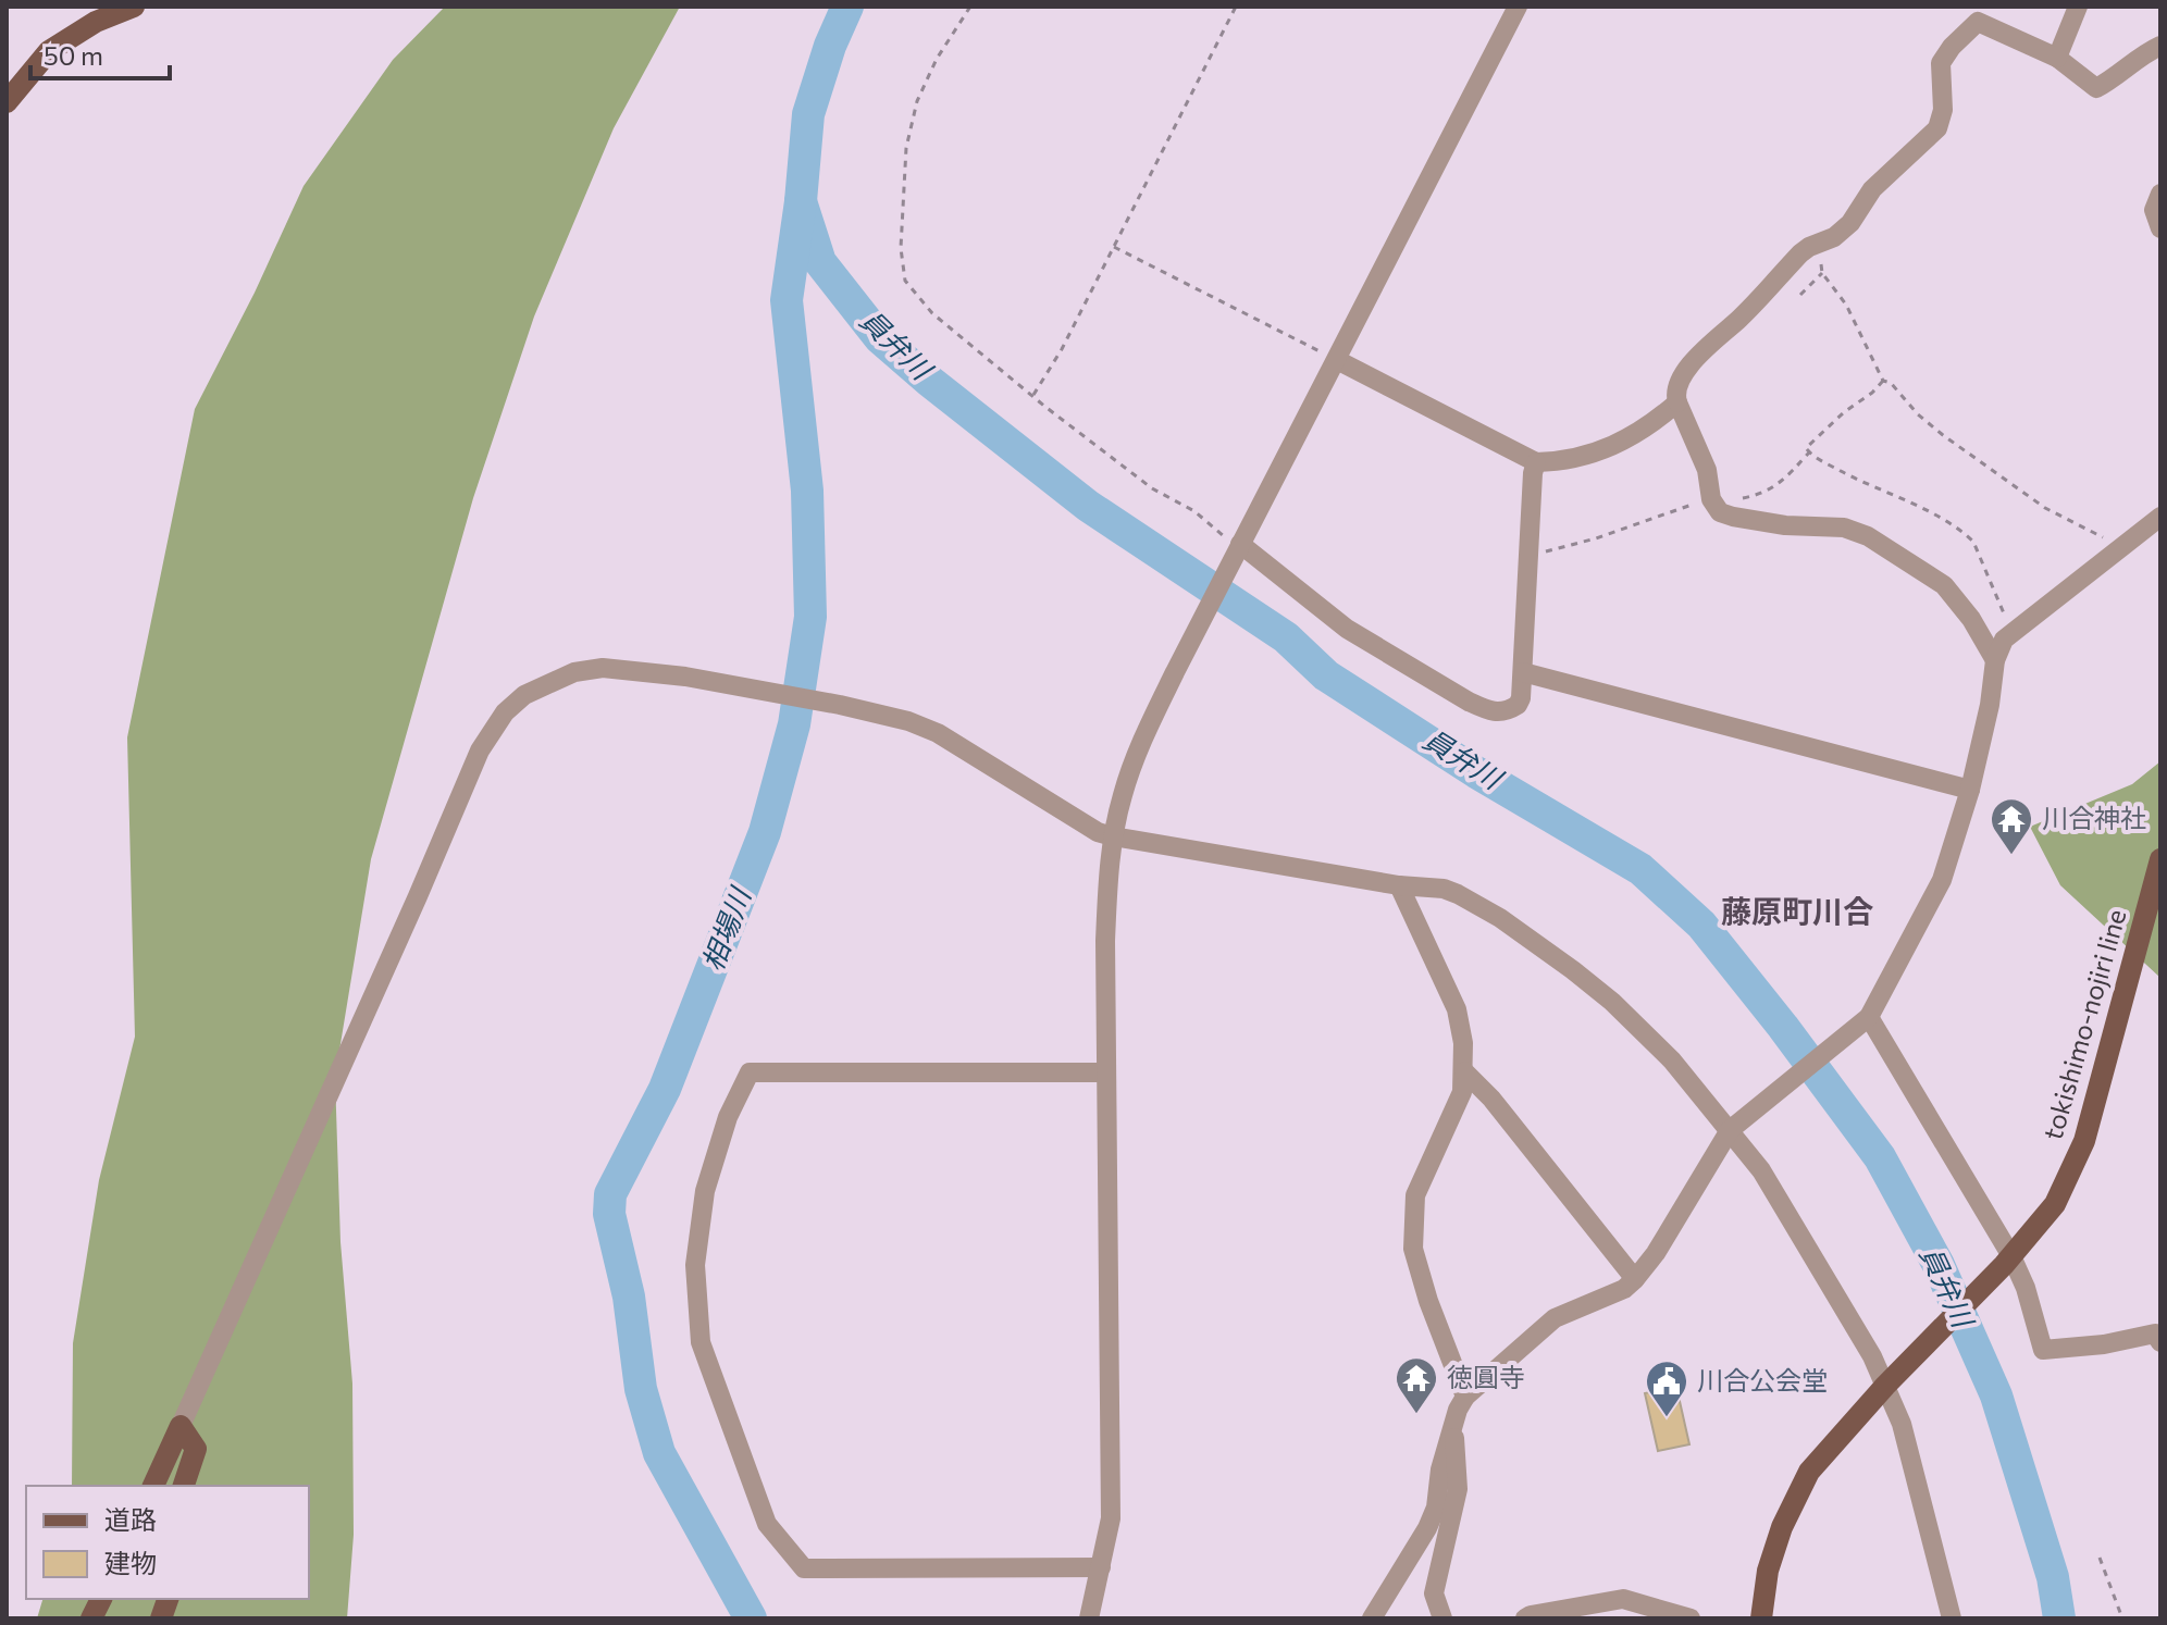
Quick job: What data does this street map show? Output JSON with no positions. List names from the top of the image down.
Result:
{
  "streets": {
    "main road": ["tokishimo-nojiri line"]
  },
  "districts": ["藤原町川合"],
  "water": ["員弁川", "相場川"],
  "places": {
    "temple": ["川合神社", "徳圓寺"],
    "public building": ["川合公会堂"]
  },
  "legend": ["道路", "建物"],
  "scale_bar": "50 m"
}
